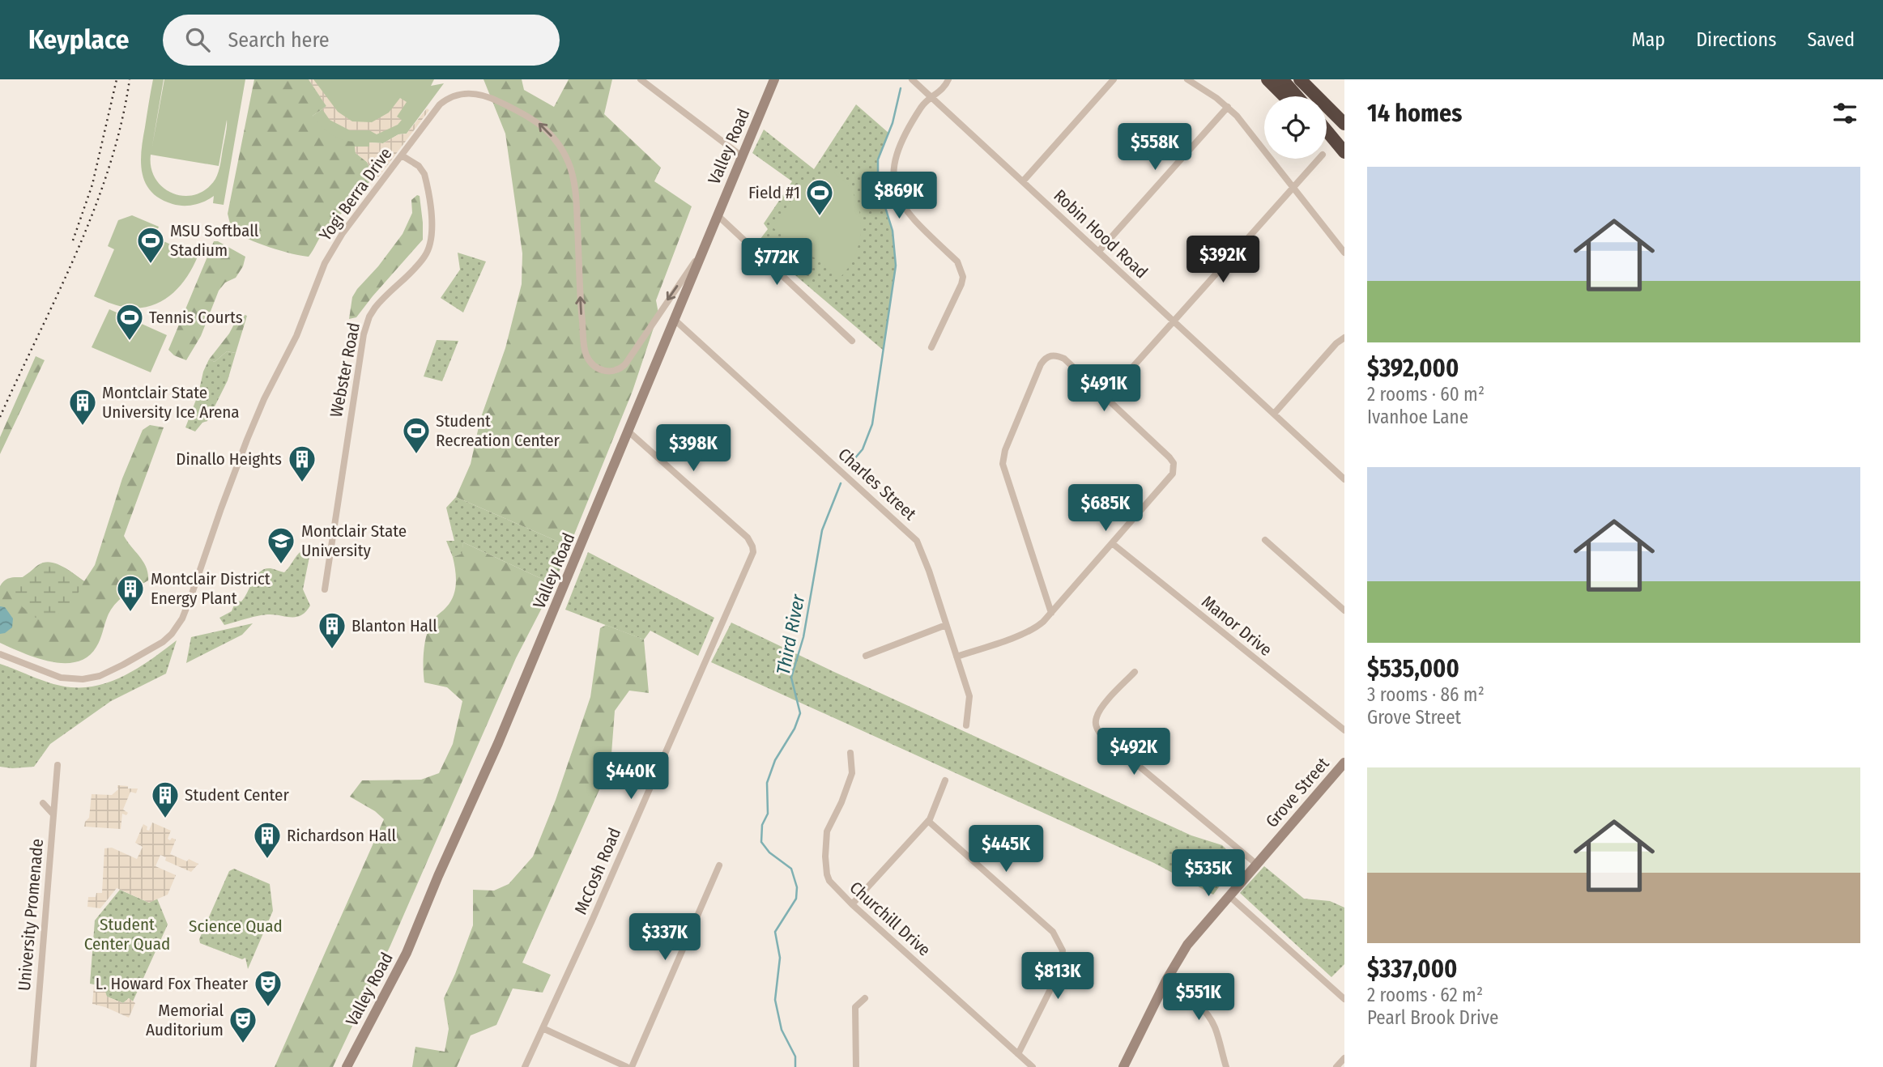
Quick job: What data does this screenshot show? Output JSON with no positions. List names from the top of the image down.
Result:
{
  "streets": {
    "main road": ["Valley Road", "Grove Street"],
    "street": [
      "Yogi Berra Drive",
      "Robin Hood Road",
      "Webster Road",
      "Charles Street",
      "Manor Drive",
      "McCosh Road",
      "University Promenade",
      "Churchill Drive"
    ]
  },
  "crossings": [
    ["Valley Road", "Yogi Berra Drive"],
    ["Valley Road", "Charles Street"],
    ["Valley Road", "McCosh Road"],
    ["Yogi Berra Drive", "Webster Road"]
  ],
  "water": ["Third River"],
  "parks": ["Student Center Quad", "Science Quad"],
  "places": {
    "sports": [
      "Field #1",
      "MSU Softball Stadium",
      "Tennis Courts",
      "Student Recreation Center"
    ],
    "building": [
      "Montclair State University Ice Arena",
      "Dinallo Heights",
      "Montclair District Energy Plant",
      "Blanton Hall",
      "Student Center",
      "Richardson Hall"
    ],
    "school or university": ["Montclair State University"],
    "theatre": ["L. Howard Fox Theater", "Memorial Auditorium"]
  },
  "page": {
    "header": "Keyplace",
    "search": "Search here",
    "nav": ["Map", "Directions", "Saved"],
    "heading": "14 homes",
    "price": [
      "$558K",
      "$869K",
      "$392K",
      "$772K",
      "$491K",
      "$398K",
      "$685K",
      "$492K",
      "$440K",
      "$445K",
      "$535K",
      "$337K",
      "$813K",
      "$551K"
    ],
    "list": [
      {
        "name": "$392,000",
        "note": "2 rooms · 60 m² · Ivanhoe Lane"
      },
      {
        "name": "$535,000",
        "note": "3 rooms · 86 m² · Grove Street"
      },
      {
        "name": "$337,000",
        "note": "2 rooms · 62 m² · Pearl Brook Drive"
      }
    ]
  }
}
